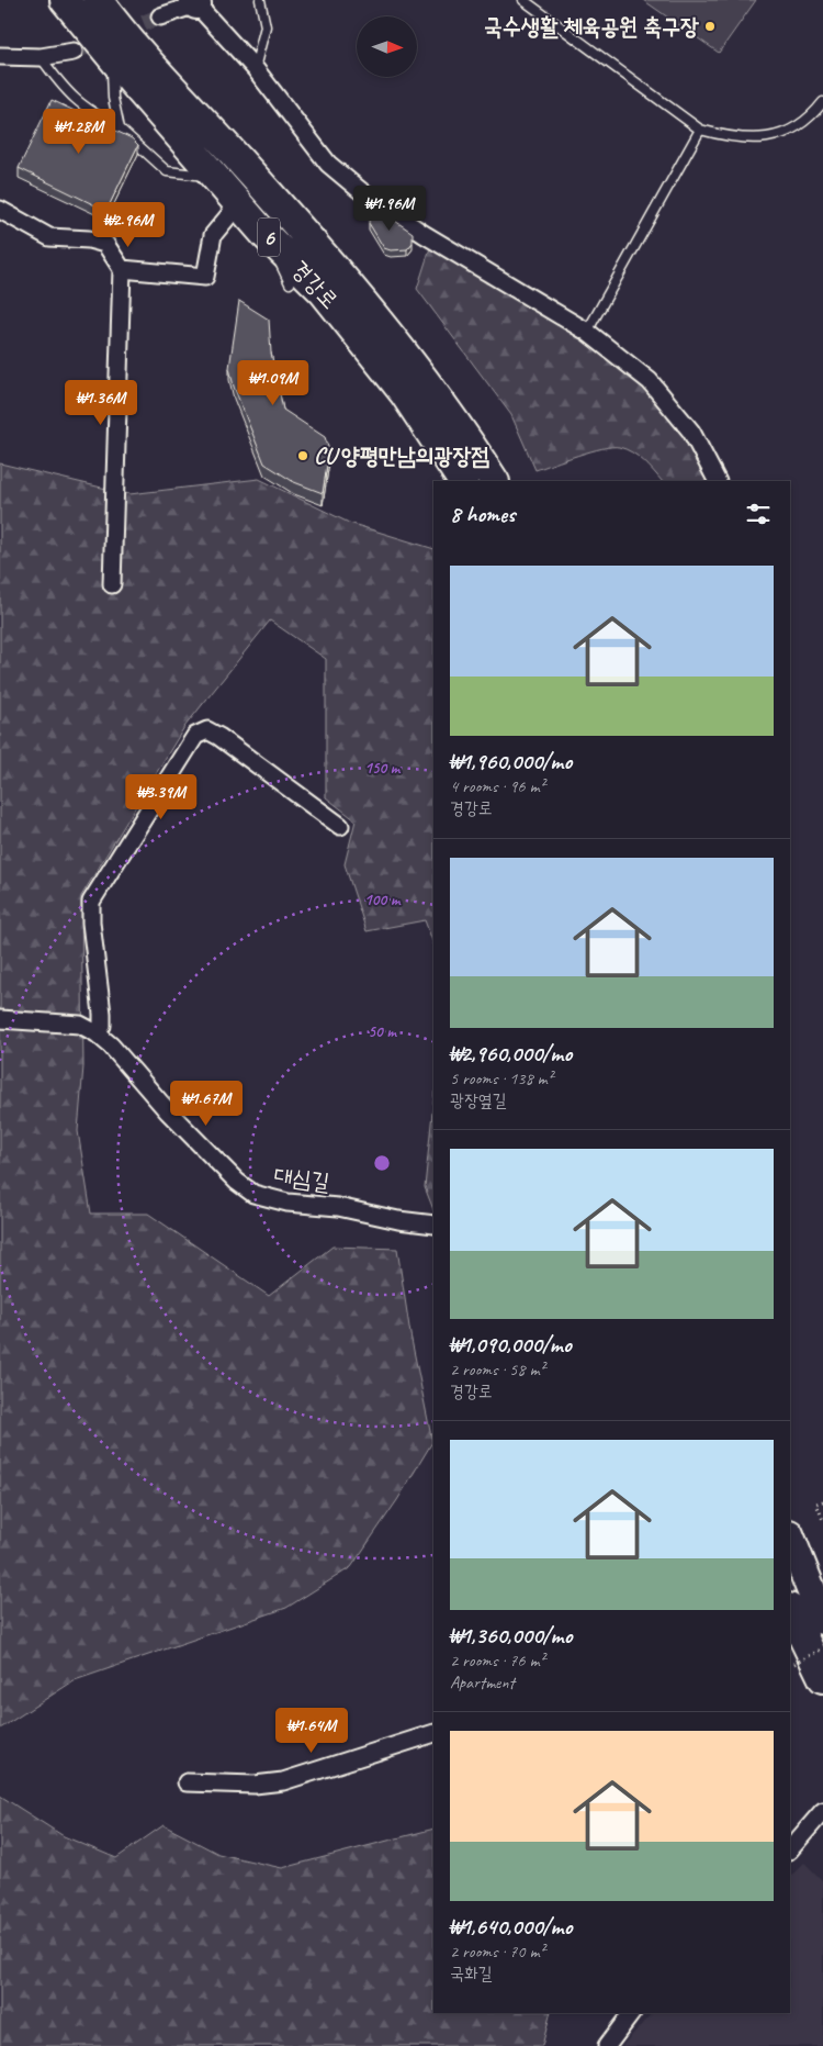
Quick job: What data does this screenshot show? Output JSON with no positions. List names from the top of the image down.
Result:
{
  "streets": {
    "highway": ["6", "경강로"],
    "street": ["대심길"]
  },
  "places": ["국수생활 체육공원 축구장", "CU 양평만남의광장점"],
  "north": "right",
  "page": {
    "price": [
      "₩1.28M",
      "₩1.96M",
      "₩2.96M",
      "₩1.09M",
      "₩1.36M",
      "₩3.39M",
      "₩1.67M",
      "₩1.64M"
    ],
    "heading": "8 homes",
    "list": [
      {
        "name": "₩1,960,000/mo",
        "note": "4 rooms · 96 m² · 경강로"
      },
      {
        "name": "₩2,960,000/mo",
        "note": "5 rooms · 138 m² · 광장옆길"
      },
      {
        "name": "₩1,090,000/mo",
        "note": "2 rooms · 58 m² · 경강로"
      },
      {
        "name": "₩1,360,000/mo",
        "note": "2 rooms · 76 m² · Apartment"
      },
      {
        "name": "₩1,640,000/mo",
        "note": "2 rooms · 70 m² · 국화길"
      }
    ]
  },
  "rings": ["150 m", "100 m", "50 m"]
}
